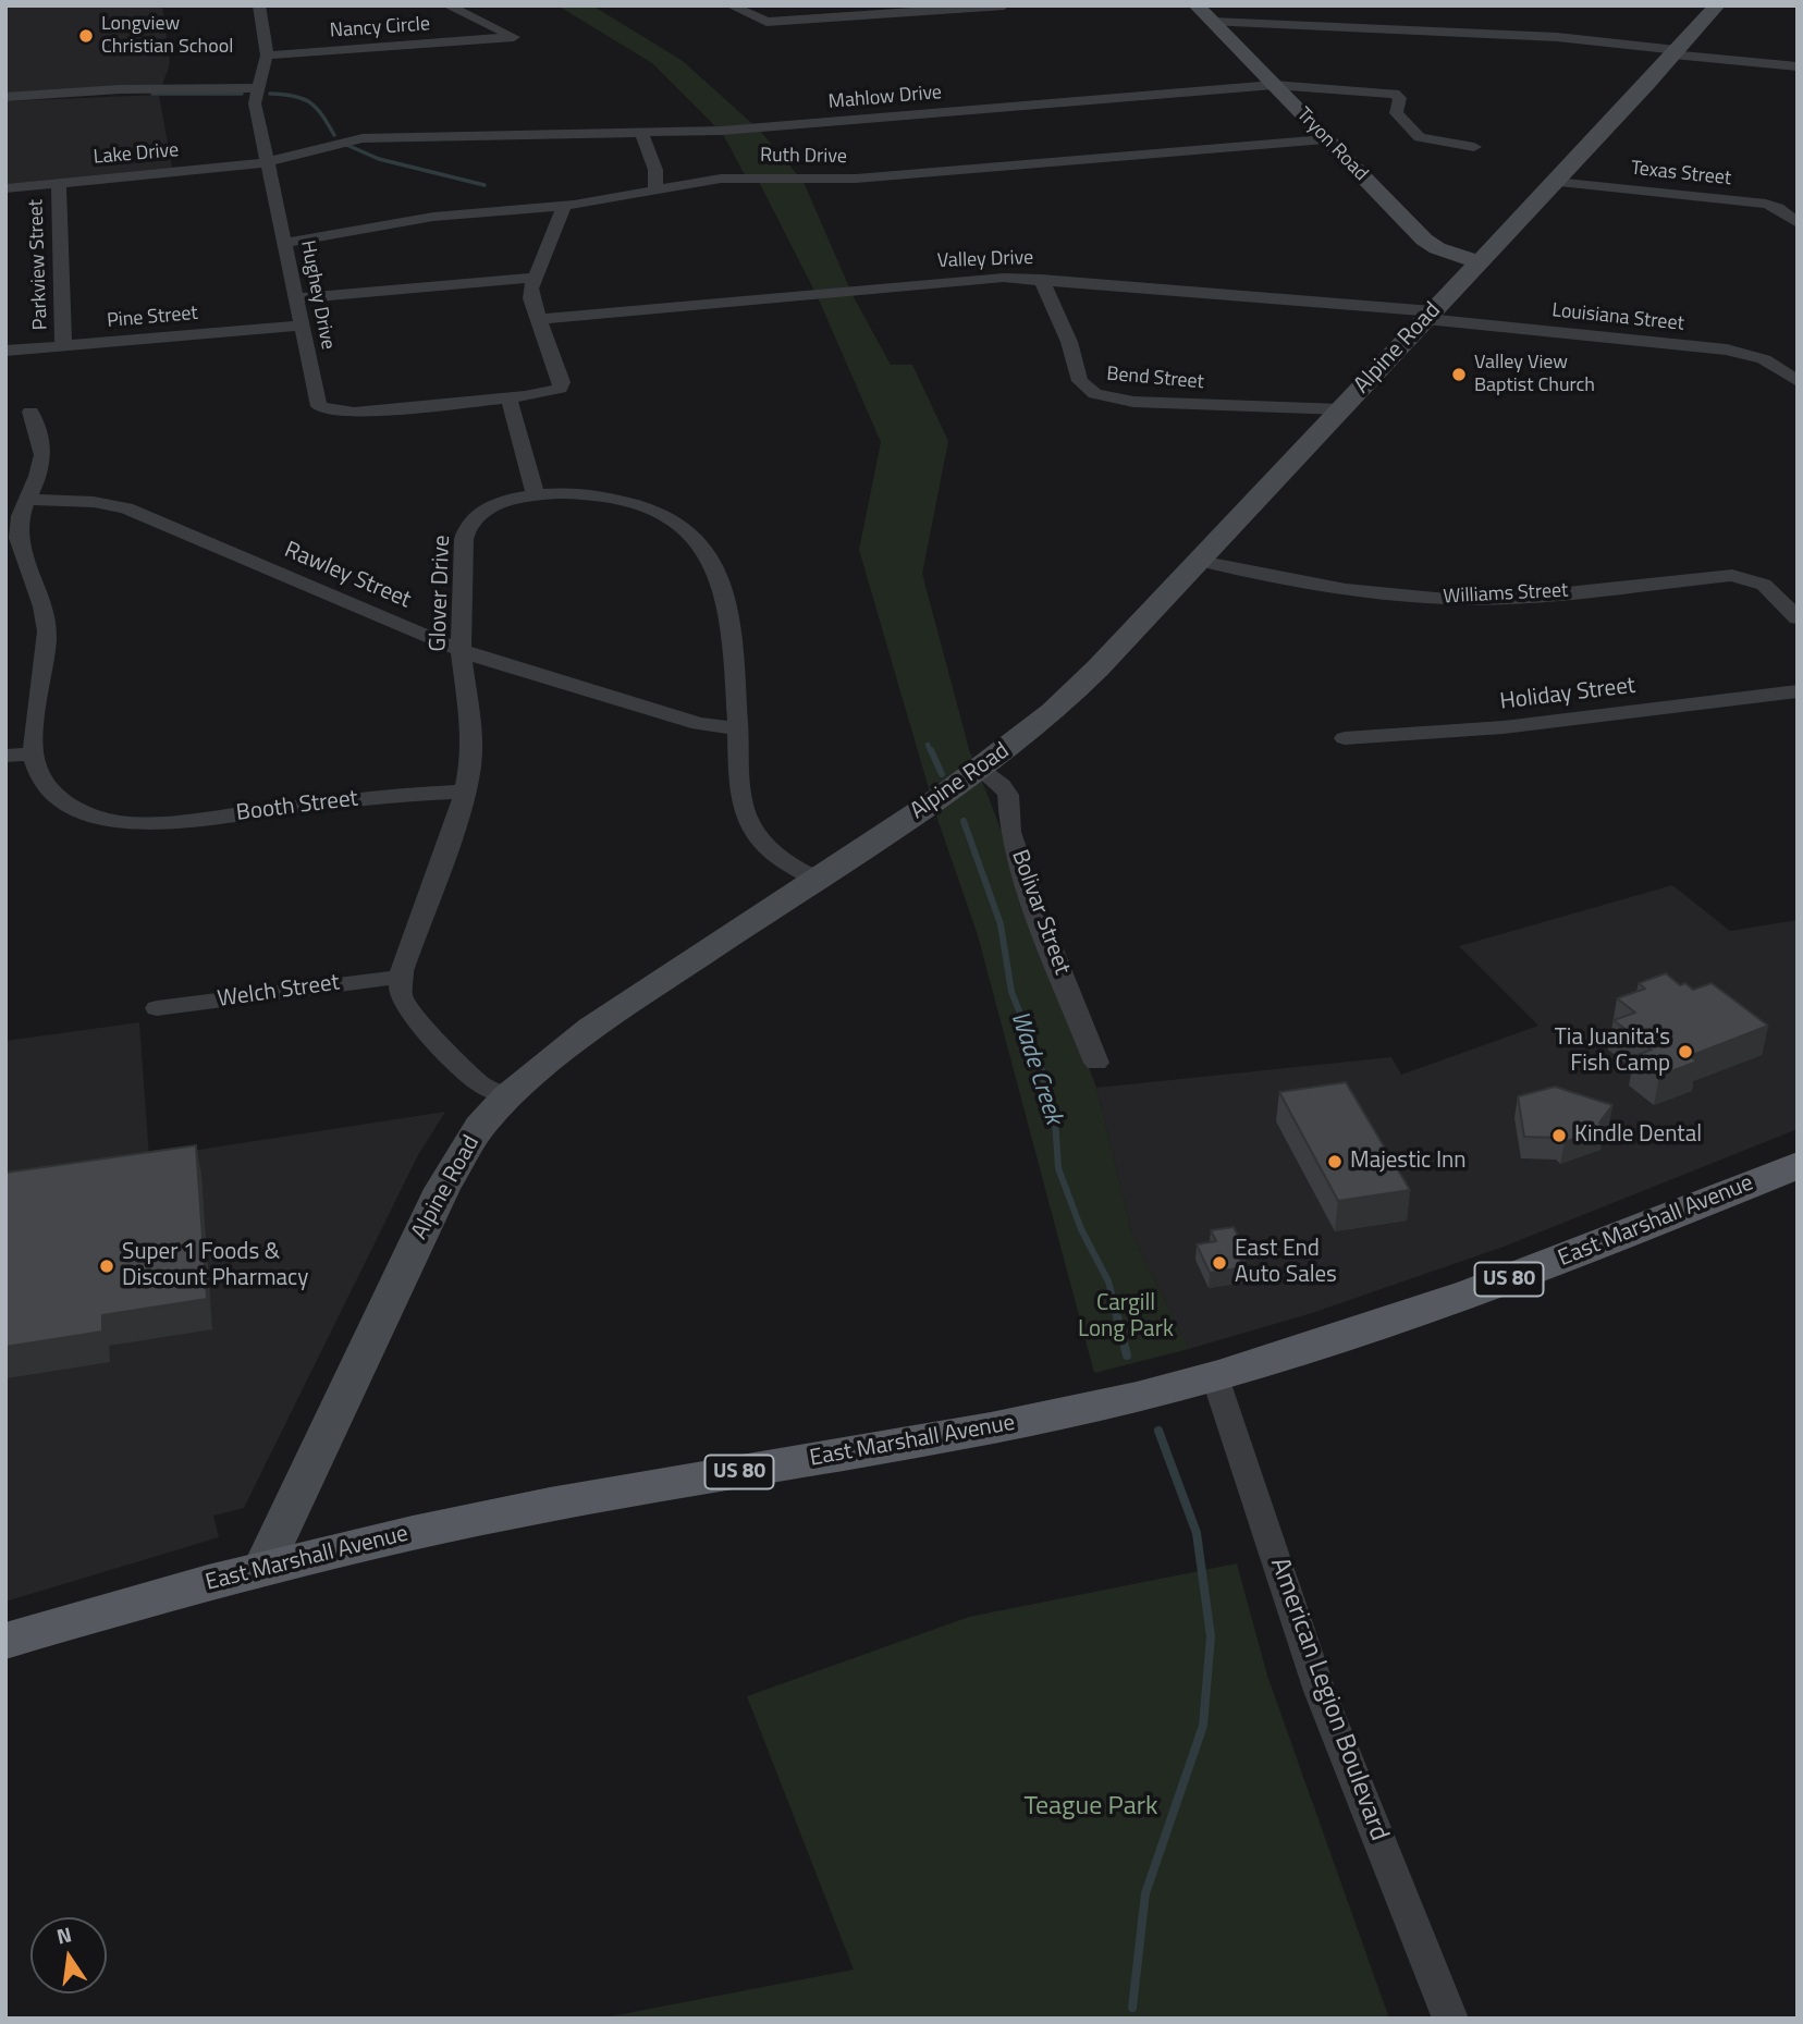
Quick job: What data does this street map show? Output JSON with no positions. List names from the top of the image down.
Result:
{
  "streets": {
    "main road": [
      "Tryon Road",
      "Alpine Road",
      "East Marshall Avenue",
      "US 80"
    ],
    "street": [
      "Nancy Circle",
      "Mahlow Drive",
      "Lake Drive",
      "Ruth Drive",
      "Texas Street",
      "Valley Drive",
      "Parkview Street",
      "Hughey Drive",
      "Pine Street",
      "Louisiana Street",
      "Bend Street",
      "Rawley Street",
      "Glover Drive",
      "Williams Street",
      "Holiday Street",
      "Booth Street",
      "Bolivar Street",
      "Welch Street",
      "American Legion Boulevard"
    ]
  },
  "crossings": [
    ["Nancy Circle", "Hughey Drive"],
    ["Mahlow Drive", "Tryon Road"],
    ["Mahlow Drive", "Lake Drive"],
    ["Mahlow Drive", "Hughey Drive"],
    ["Tryon Road", "Ruth Drive"],
    ["Tryon Road", "Alpine Road"],
    ["Lake Drive", "Parkview Street"],
    ["Lake Drive", "Hughey Drive"],
    ["Ruth Drive", "Hughey Drive"],
    ["Texas Street", "Alpine Road"],
    ["Valley Drive", "Hughey Drive"],
    ["Valley Drive", "Louisiana Street"],
    ["Valley Drive", "Alpine Road"],
    ["Valley Drive", "Bend Street"],
    ["Parkview Street", "Pine Street"],
    ["Hughey Drive", "Pine Street"],
    ["Louisiana Street", "Alpine Road"],
    ["Alpine Road", "Bend Street"],
    ["Alpine Road", "Glover Drive"],
    ["Alpine Road", "Williams Street"],
    ["Alpine Road", "Bolivar Street"],
    ["Alpine Road", "East Marshall Avenue"],
    ["Rawley Street", "Glover Drive"],
    ["Glover Drive", "Booth Street"],
    ["Glover Drive", "Welch Street"],
    ["East Marshall Avenue", "American Legion Boulevard"]
  ],
  "water": ["Wade Creek"],
  "parks": ["Cargill Long Park", "Teague Park"],
  "places": [
    "Longview Christian School",
    "Valley View Baptist Church",
    "Tia Juanita's Fish Camp",
    "Kindle Dental",
    "Majestic Inn",
    "East End Auto Sales",
    "Super 1 Foods & Discount Pharmacy"
  ],
  "north": "top"
}
